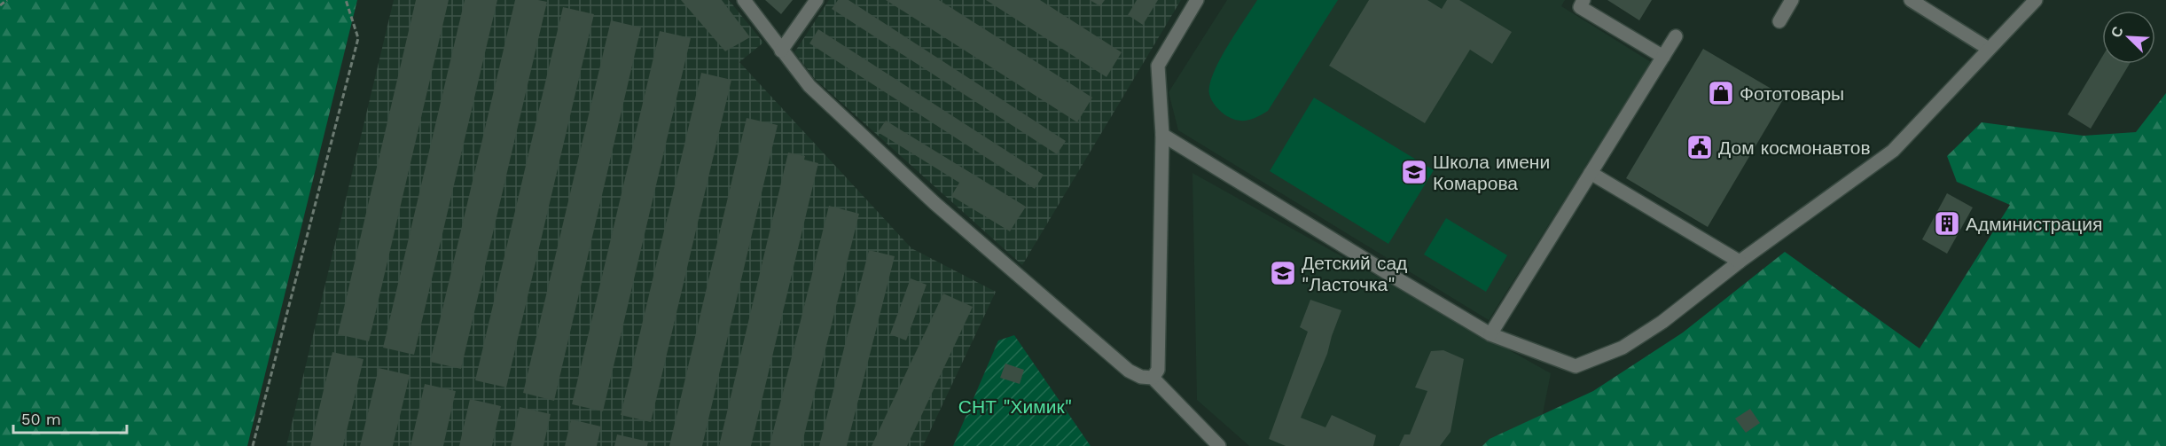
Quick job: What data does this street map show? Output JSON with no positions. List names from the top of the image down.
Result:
{
  "parks": ["СНТ \"Химик\""],
  "places": {
    "shop": ["Фототовары"],
    "public building": ["Дом космонавтов"],
    "school or university": ["Школа имени Комарова", "Детский сад \"Ласточка\""],
    "building": ["Администрация"]
  },
  "scale_bar": "50 m",
  "north": "top left"
}
